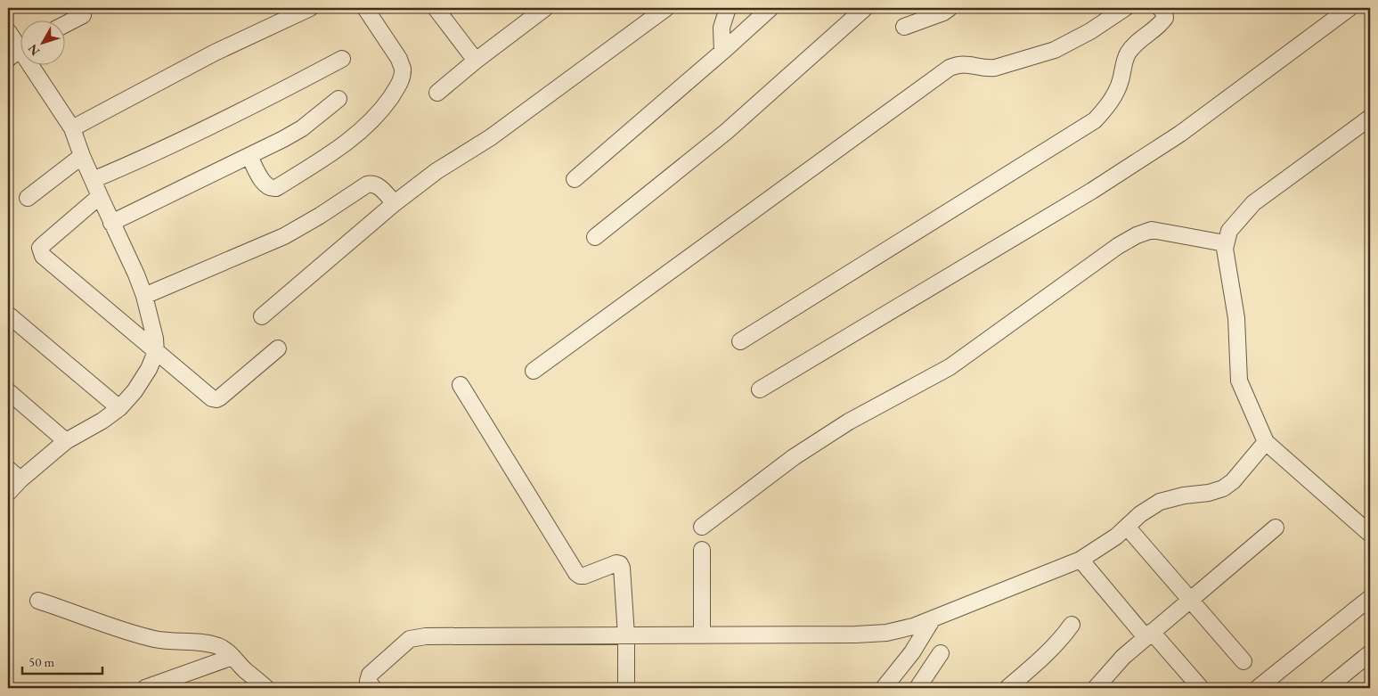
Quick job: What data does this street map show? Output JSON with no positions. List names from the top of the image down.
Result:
{
  "scale_bar": "50 m",
  "north": "bottom left"
}
